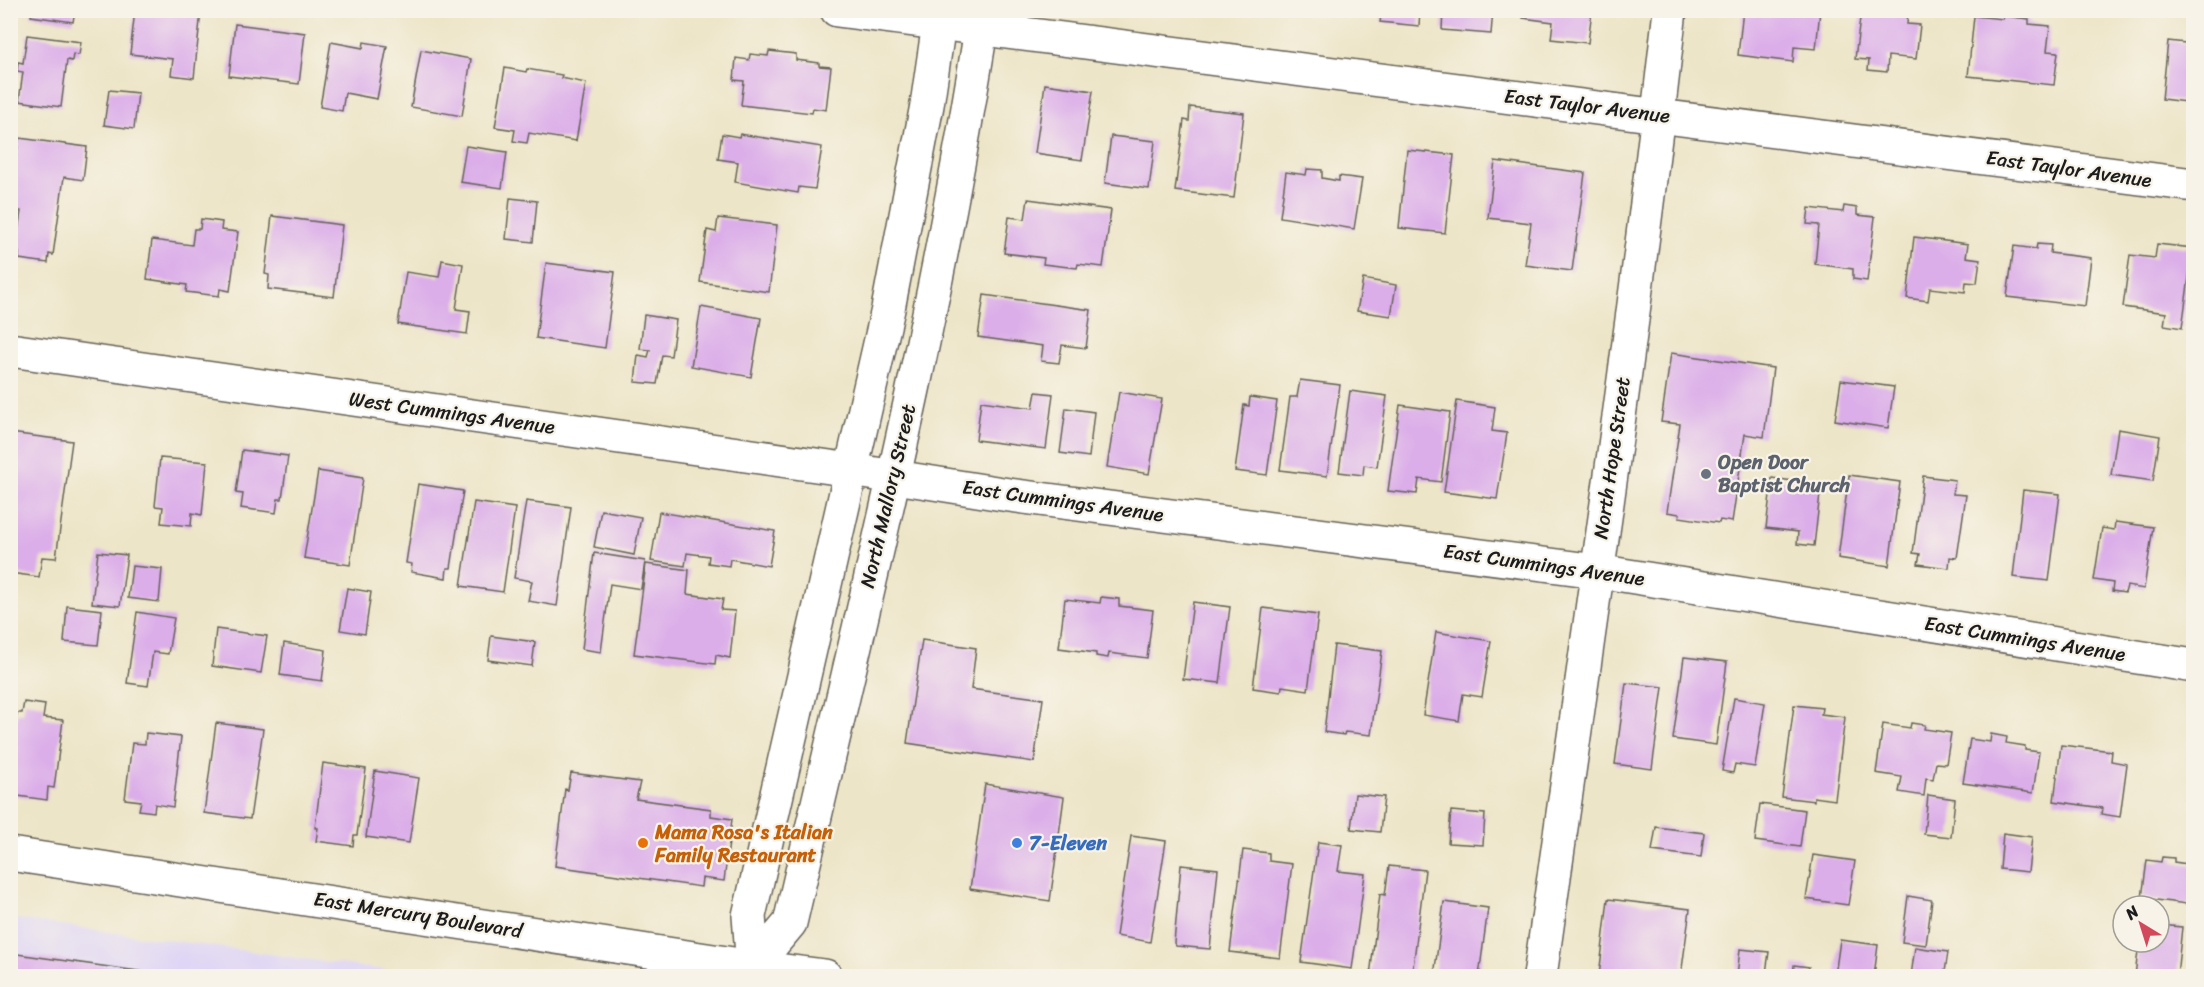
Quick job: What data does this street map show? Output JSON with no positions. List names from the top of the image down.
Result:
{
  "streets": {
    "street": [
      "East Taylor Avenue",
      "West Cummings Avenue",
      "North Hope Street",
      "North Mallory Street",
      "East Cummings Avenue",
      "East Mercury Boulevard"
    ]
  },
  "crossings": [
    ["East Taylor Avenue", "North Hope Street"],
    ["East Taylor Avenue", "North Mallory Street"],
    ["West Cummings Avenue", "North Mallory Street"],
    ["West Cummings Avenue", "East Cummings Avenue"],
    ["North Hope Street", "East Cummings Avenue"],
    ["North Mallory Street", "East Cummings Avenue"],
    ["North Mallory Street", "East Mercury Boulevard"]
  ],
  "places": ["Open Door Baptist Church", "Mama Rosa's Italian Family Restaurant", "7-Eleven"],
  "north": "top left"
}
